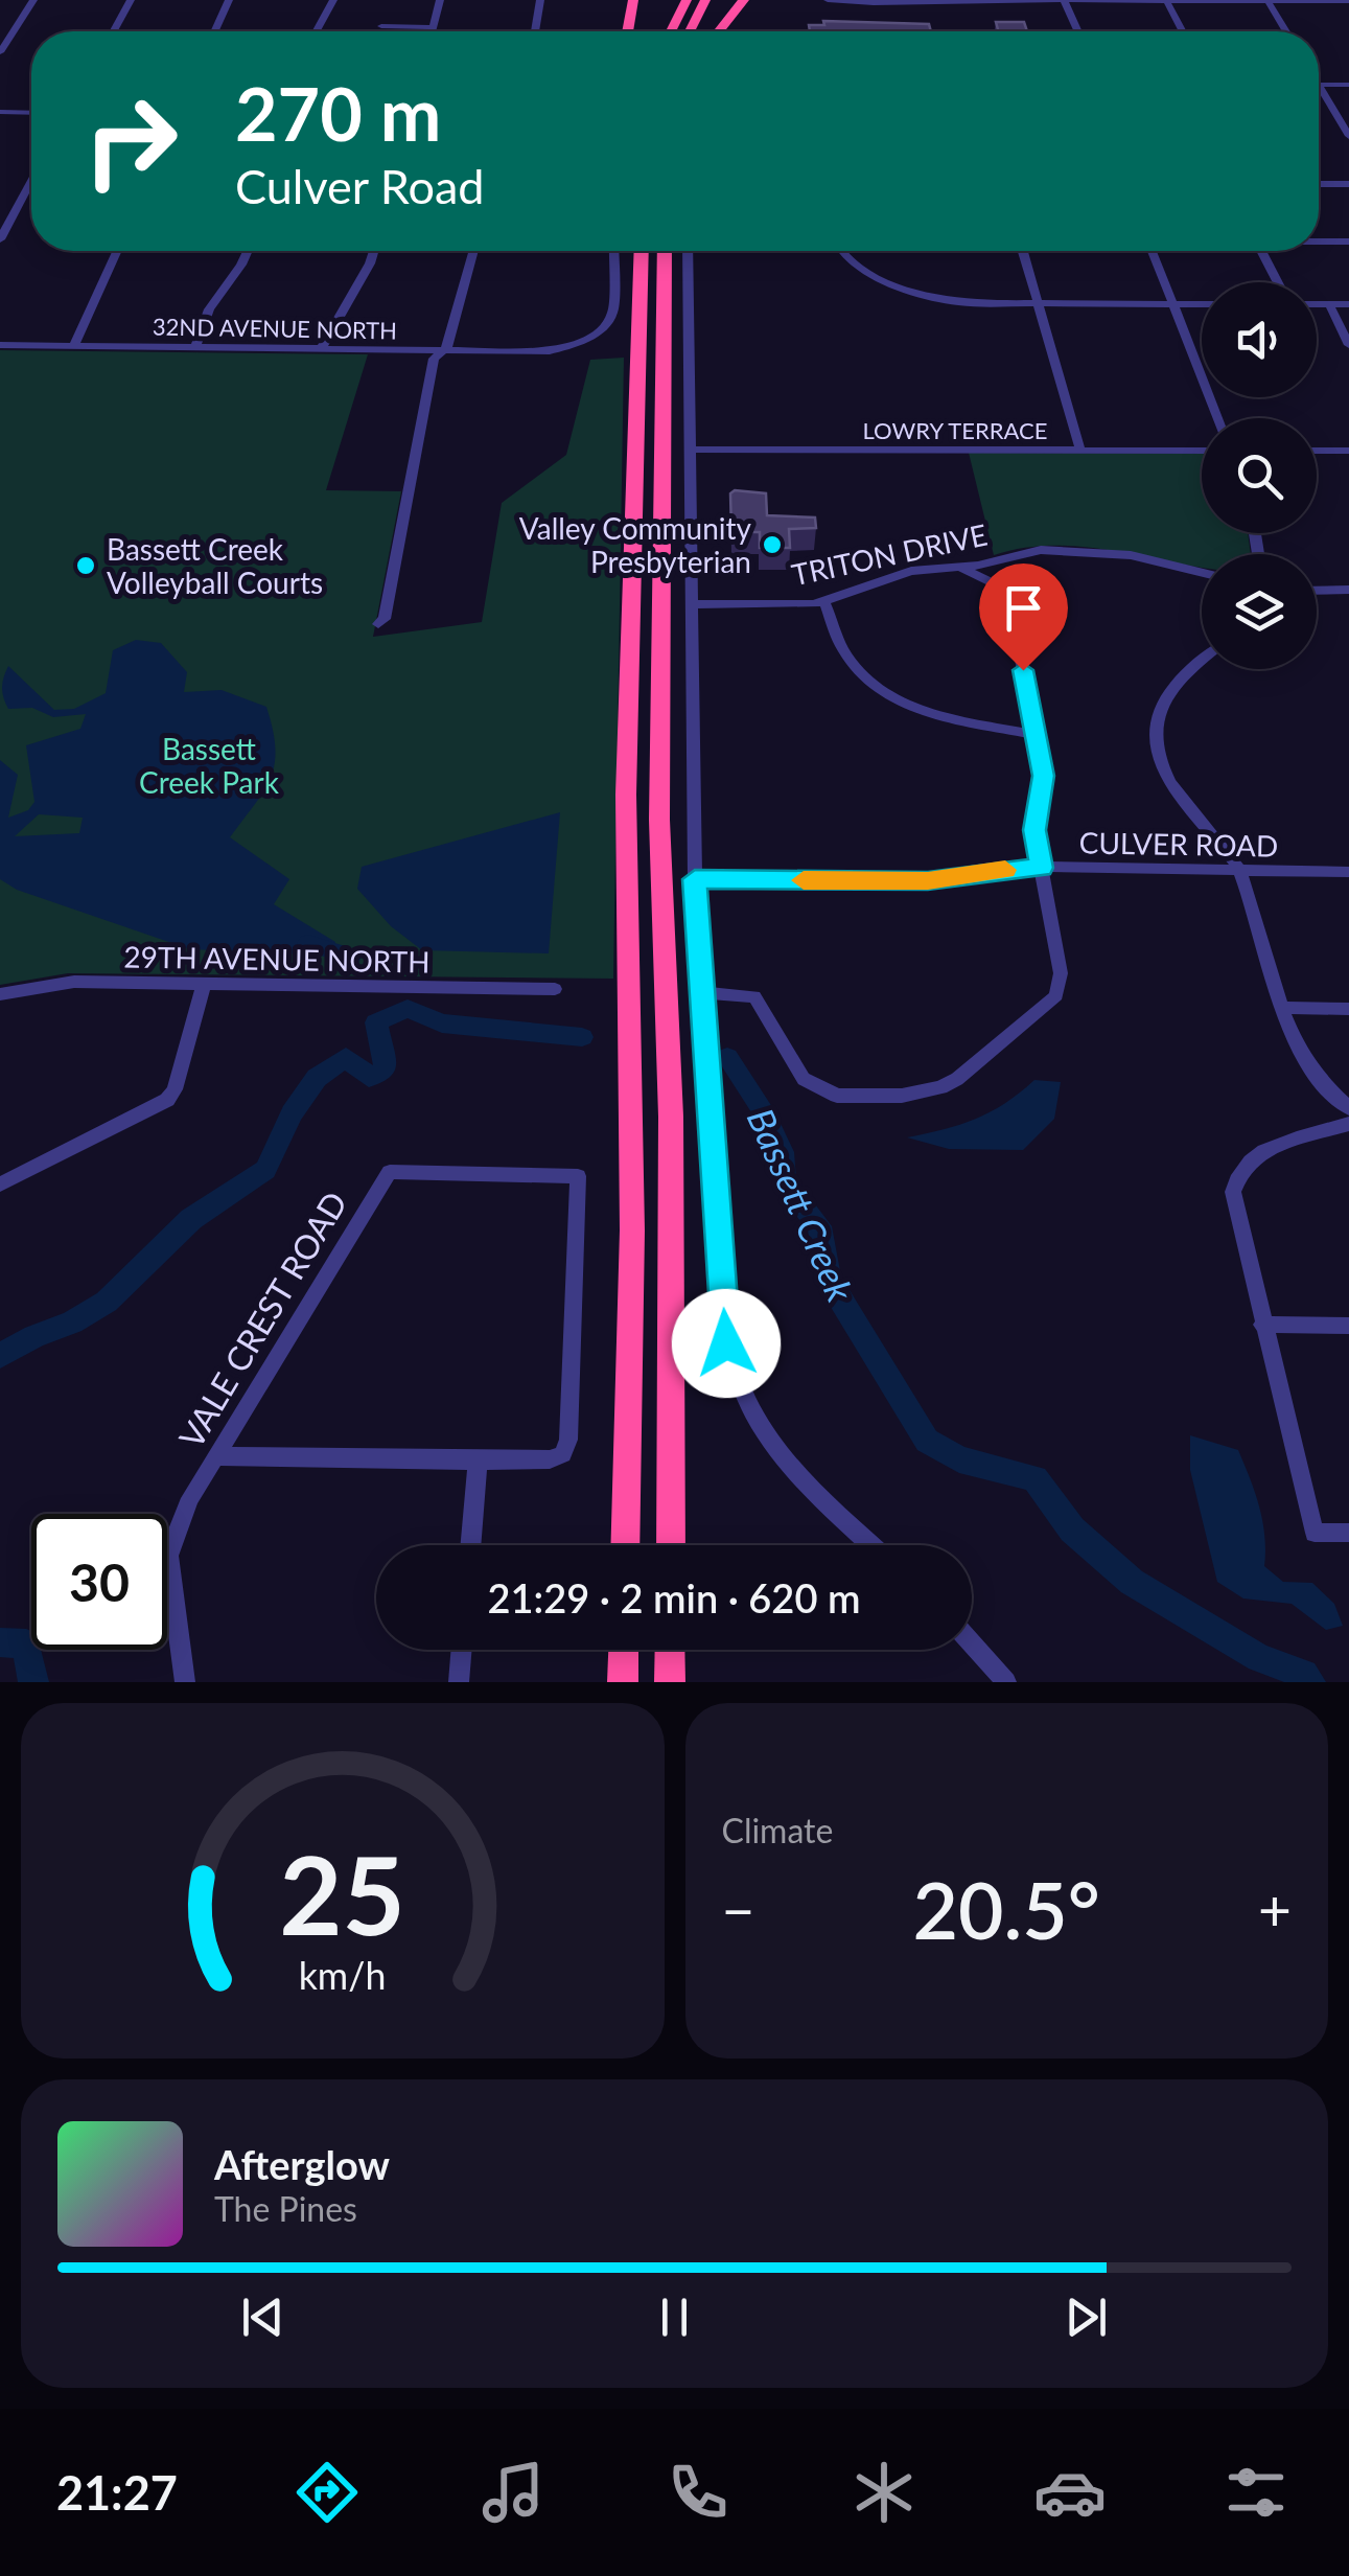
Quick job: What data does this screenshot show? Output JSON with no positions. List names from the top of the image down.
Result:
{
  "streets": {
    "street": [
      "32ND AVENUE NORTH",
      "LOWRY TERRACE",
      "TRITON DRIVE",
      "CULVER ROAD",
      "29TH AVENUE NORTH",
      "VALE CREST ROAD"
    ]
  },
  "water": ["Bassett Creek"],
  "parks": ["Bassett Creek Park"],
  "places": ["Valley Community Presbyterian", "Bassett Creek Volleyball Courts"],
  "page": {
    "turn": ["270 m", "Culver Road"],
    "limit": "30",
    "trip": "21:29 · 2 min · 620 m",
    "tile": "Climate",
    "heat": ["−", "20.5°", "+"],
    "song": ["Afterglow", "The Pines"],
    "tabs": "21:27",
    "gauge": ["25", "km/h"]
  }
}
